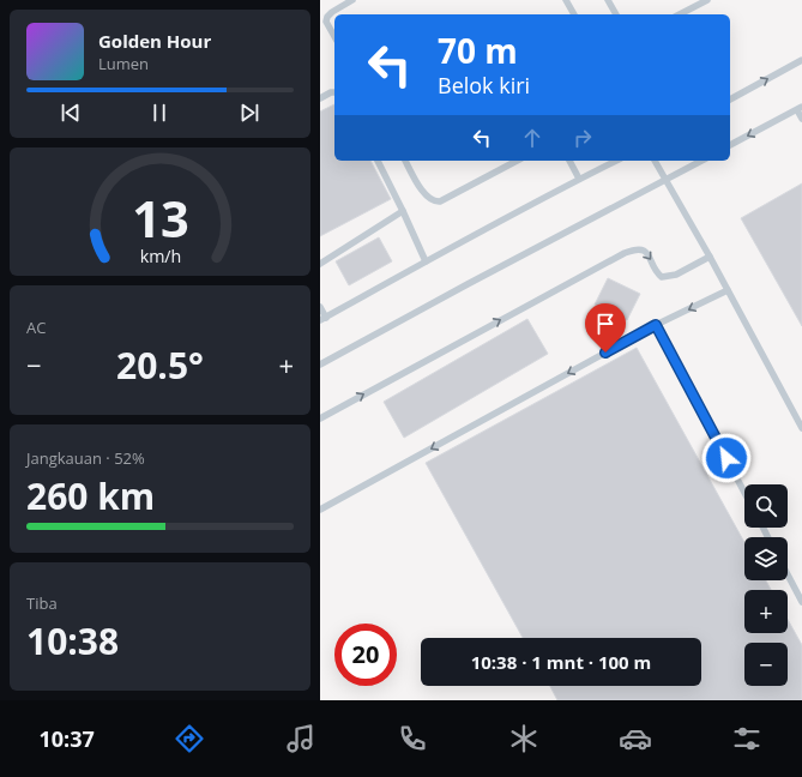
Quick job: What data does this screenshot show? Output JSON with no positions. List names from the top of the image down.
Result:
{
  "page": {
    "turn": ["70 m", "Belok kiri"],
    "song": ["Golden Hour", "Lumen"],
    "tile": [
      "AC",
      ["Jangkauan · 52%", "260 km"],
      ["Tiba", "10:38"]
    ],
    "heat": ["−", "20.5°", "+"],
    "map_buttons": ["+", "−"],
    "limit": "20",
    "trip": "10:38 · 1 mnt · 100 m",
    "tabs": "10:37",
    "gauge": ["13", "km/h"]
  }
}
